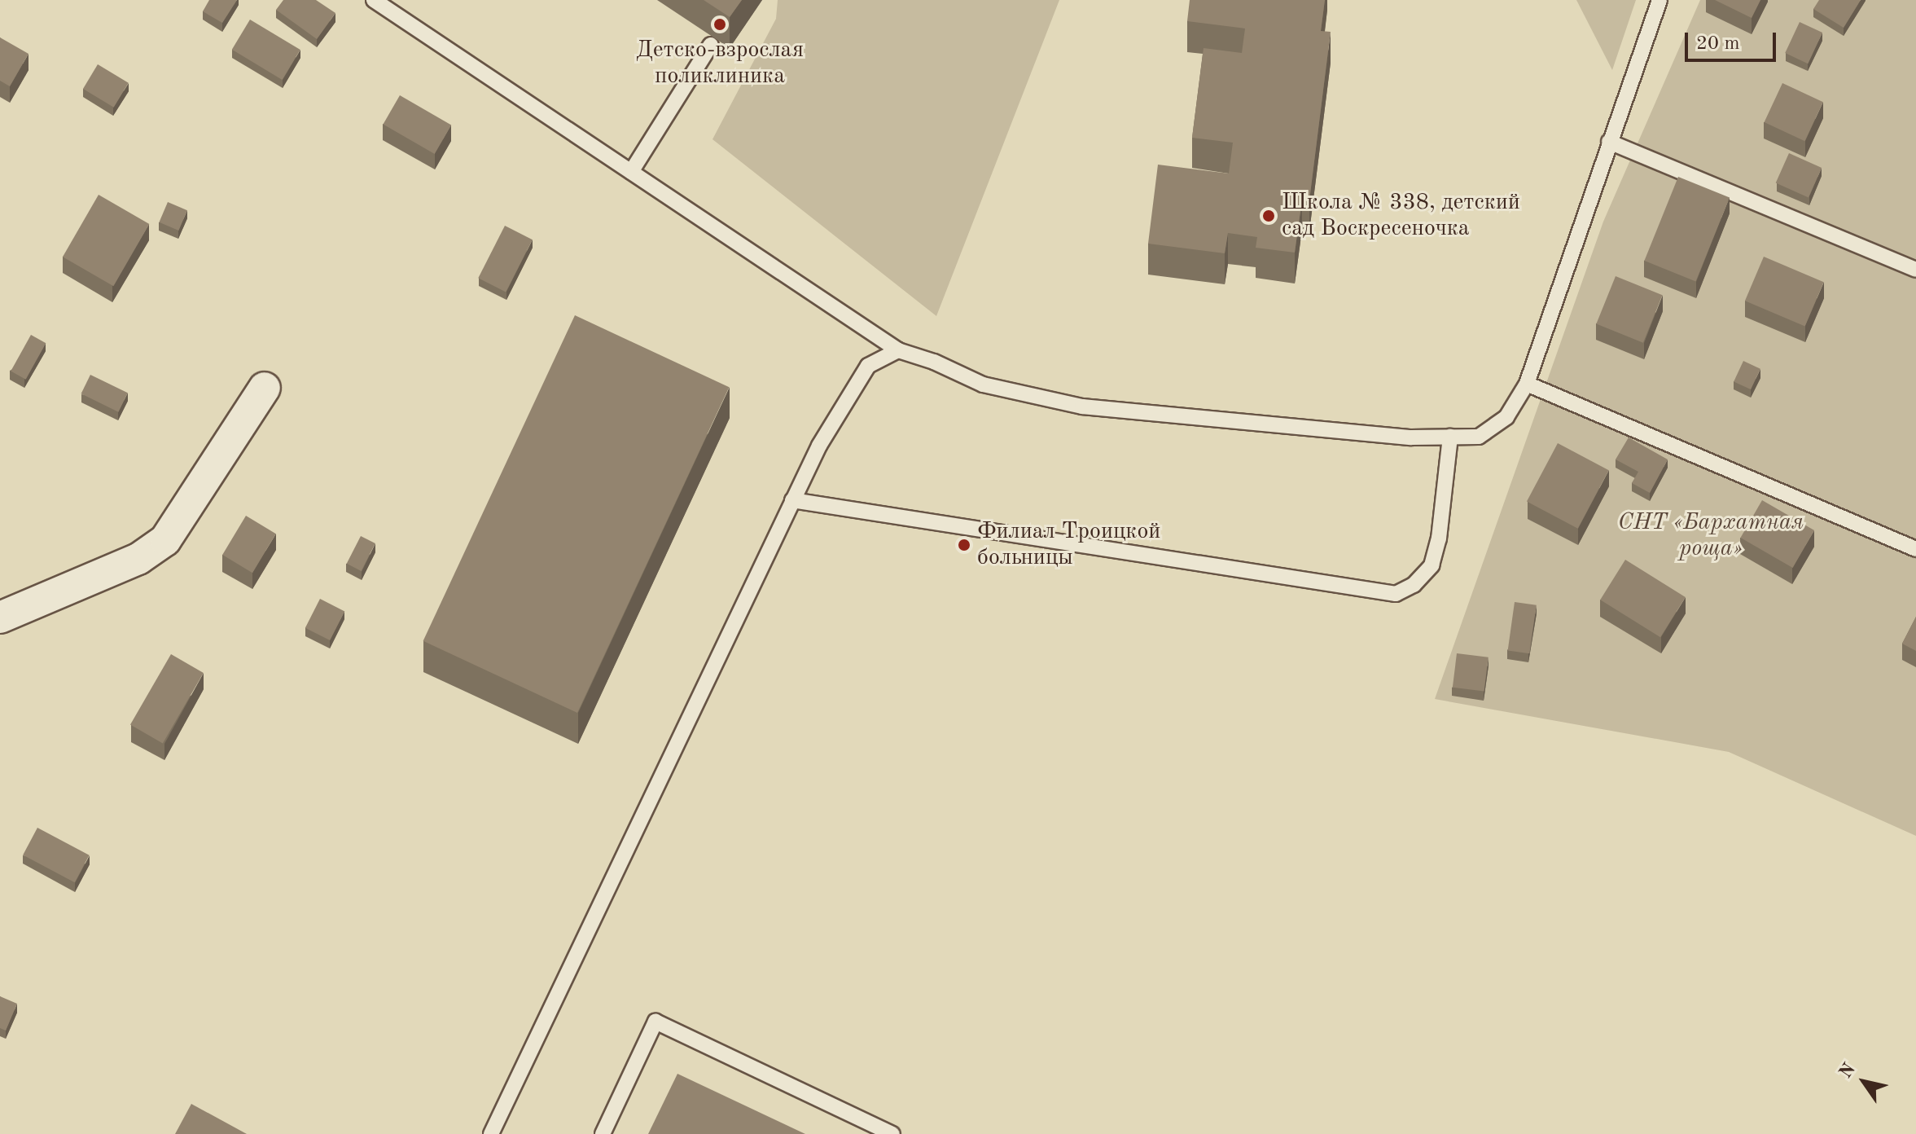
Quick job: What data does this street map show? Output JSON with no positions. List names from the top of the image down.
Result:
{
  "parks": ["СНТ «Бархатная роща»"],
  "places": ["Детско-взрослая поликлиника", "Школа № 338, детский сад Воскресеночка", "Филиал Троицкой больницы"],
  "scale_bar": "20 m",
  "north": "top left"
}
